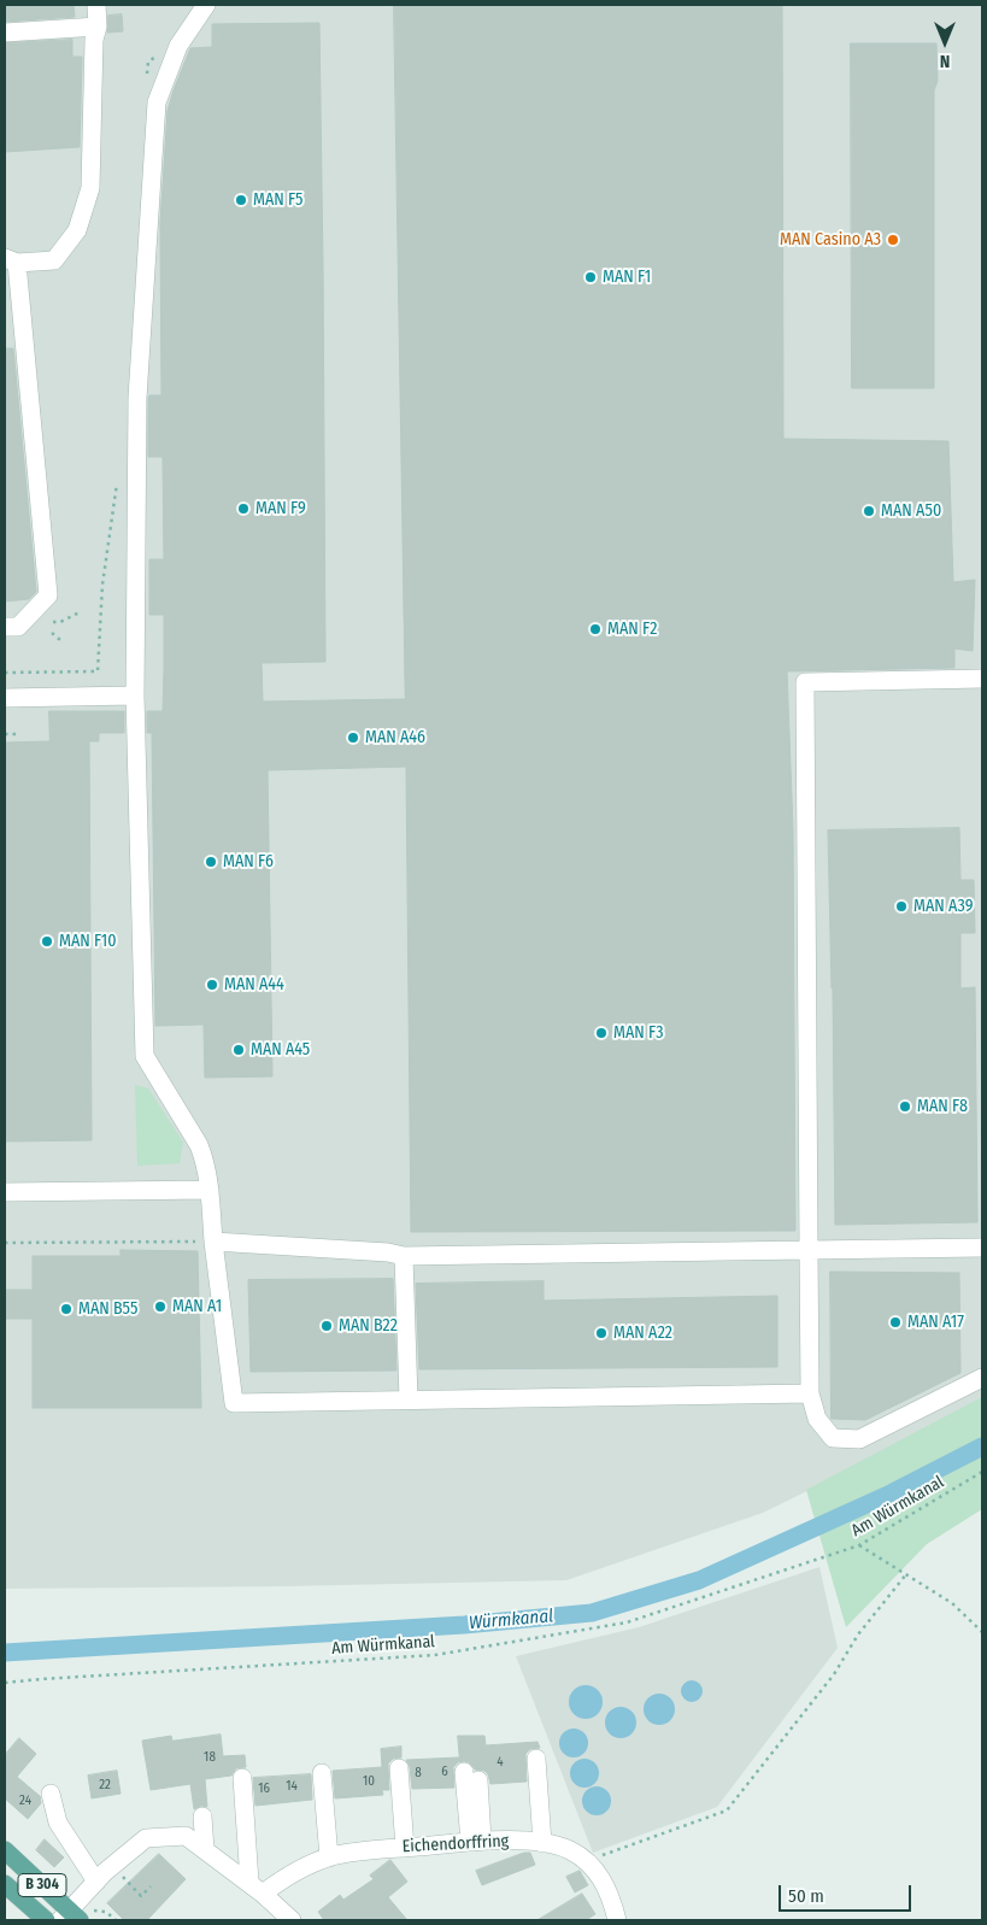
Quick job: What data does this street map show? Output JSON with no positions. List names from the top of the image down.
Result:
{
  "streets": {
    "main road": ["B 304"],
    "street": ["Eichendorffring"],
    "path": ["Am Würmkanal"]
  },
  "water": ["Würmkanal"],
  "places": [
    "MAN F5",
    "MAN Casino A3",
    "MAN F1",
    "MAN F9",
    "MAN A50",
    "MAN F2",
    "MAN A46",
    "MAN F6",
    "MAN A39",
    "MAN F10",
    "MAN A44",
    "MAN F3",
    "MAN A45",
    "MAN F8",
    "MAN A1",
    "MAN B55",
    "MAN A17",
    "MAN B22",
    "MAN A22"
  ],
  "house_numbers": [
    "18",
    "4",
    "6",
    "8",
    "10",
    "22",
    "14",
    "16",
    "24"
  ],
  "scale_bar": "50 m",
  "north": "bottom"
}
